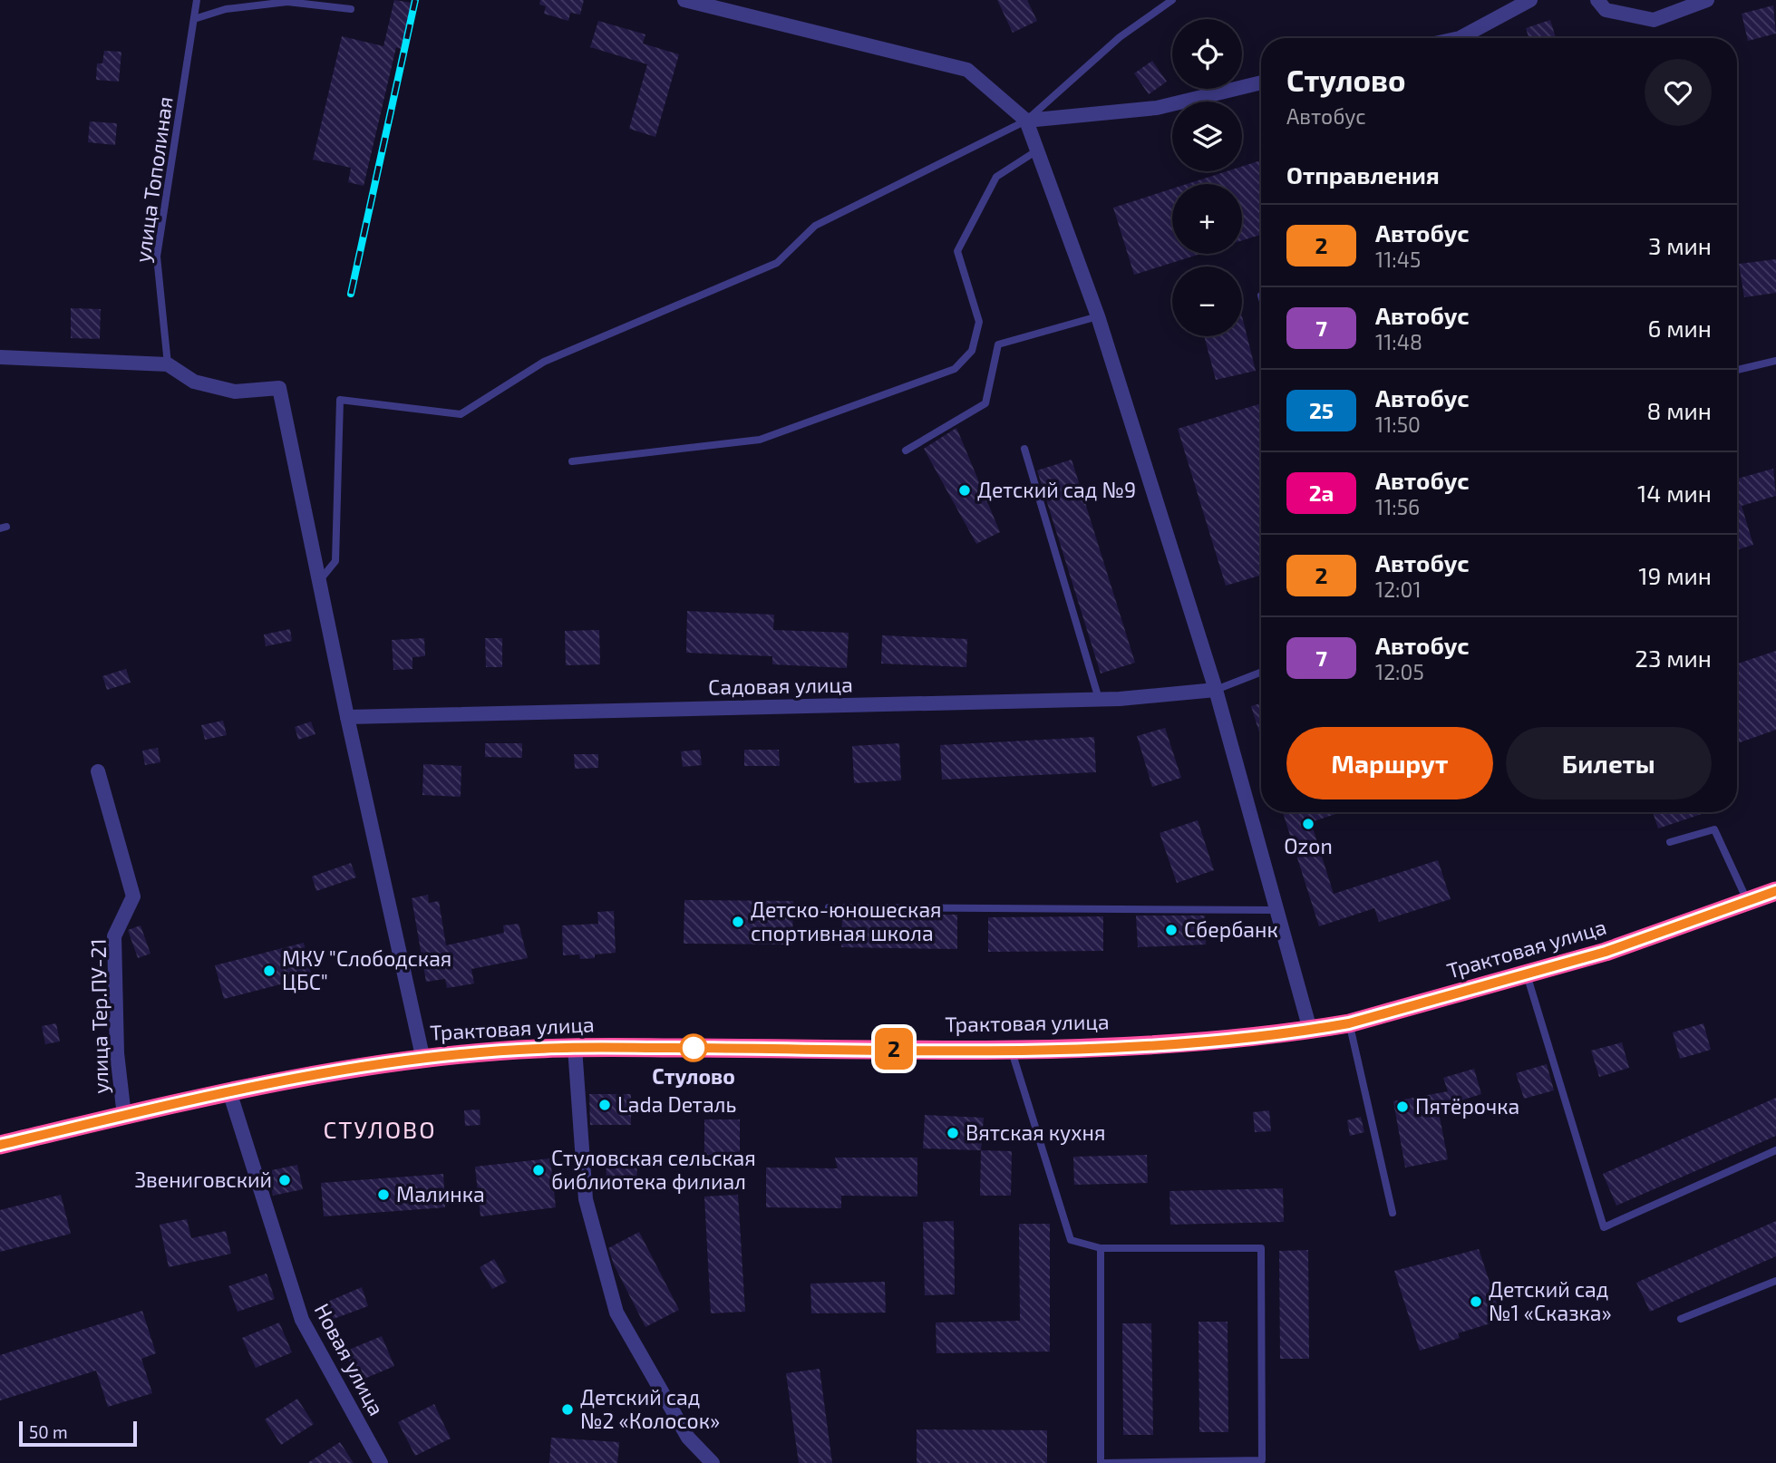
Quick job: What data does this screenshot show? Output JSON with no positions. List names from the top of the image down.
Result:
{
  "streets": {
    "highway": ["Трактовая улица"],
    "street": ["Садовая улица", "улица Тер.ПУ-21", "Новая улица"],
    "lane": ["улица Тополиная"]
  },
  "crossings": [
    ["Трактовая улица", "улица Тер.ПУ-21"],
    ["Трактовая улица", "Новая улица"]
  ],
  "districts": ["СТУЛОВО"],
  "places": [
    "Детский сад №9",
    "Ozon",
    "Детско-юношеская спортивная школа",
    "Сбербанк",
    "МКУ \"Слободская ЦБС\"",
    "Стулово",
    "Lada Dеталь",
    "Пятёрочка",
    "Вятская кухня",
    "Стуловская сельская библиотека филиал",
    "Звениговский",
    "Малинка",
    "Детский сад №1 «Сказка»",
    "Детский сад №2 «Колосок»"
  ],
  "lines": ["bus line 2"],
  "scale_bar": "50 m",
  "page": {
    "on_map": "2",
    "map_buttons": ["+", "−"],
    "heading": [
      ["Стулово", "Автобус"],
      "Отправления"
    ],
    "list": [
      {
        "mark": "2",
        "name": "Автобус",
        "note": "11:45",
        "value": "3 мин"
      },
      {
        "mark": "7",
        "name": "Автобус",
        "note": "11:48",
        "value": "6 мин"
      },
      {
        "mark": "25",
        "name": "Автобус",
        "note": "11:50",
        "value": "8 мин"
      },
      {
        "mark": "2а",
        "name": "Автобус",
        "note": "11:56",
        "value": "14 мин"
      },
      {
        "mark": "2",
        "name": "Автобус",
        "note": "12:01",
        "value": "19 мин"
      },
      {
        "mark": "7",
        "name": "Автобус",
        "note": "12:05",
        "value": "23 мин"
      }
    ],
    "buttons": ["Маршрут", "Билеты"],
    "scale": "50 m"
  }
}
